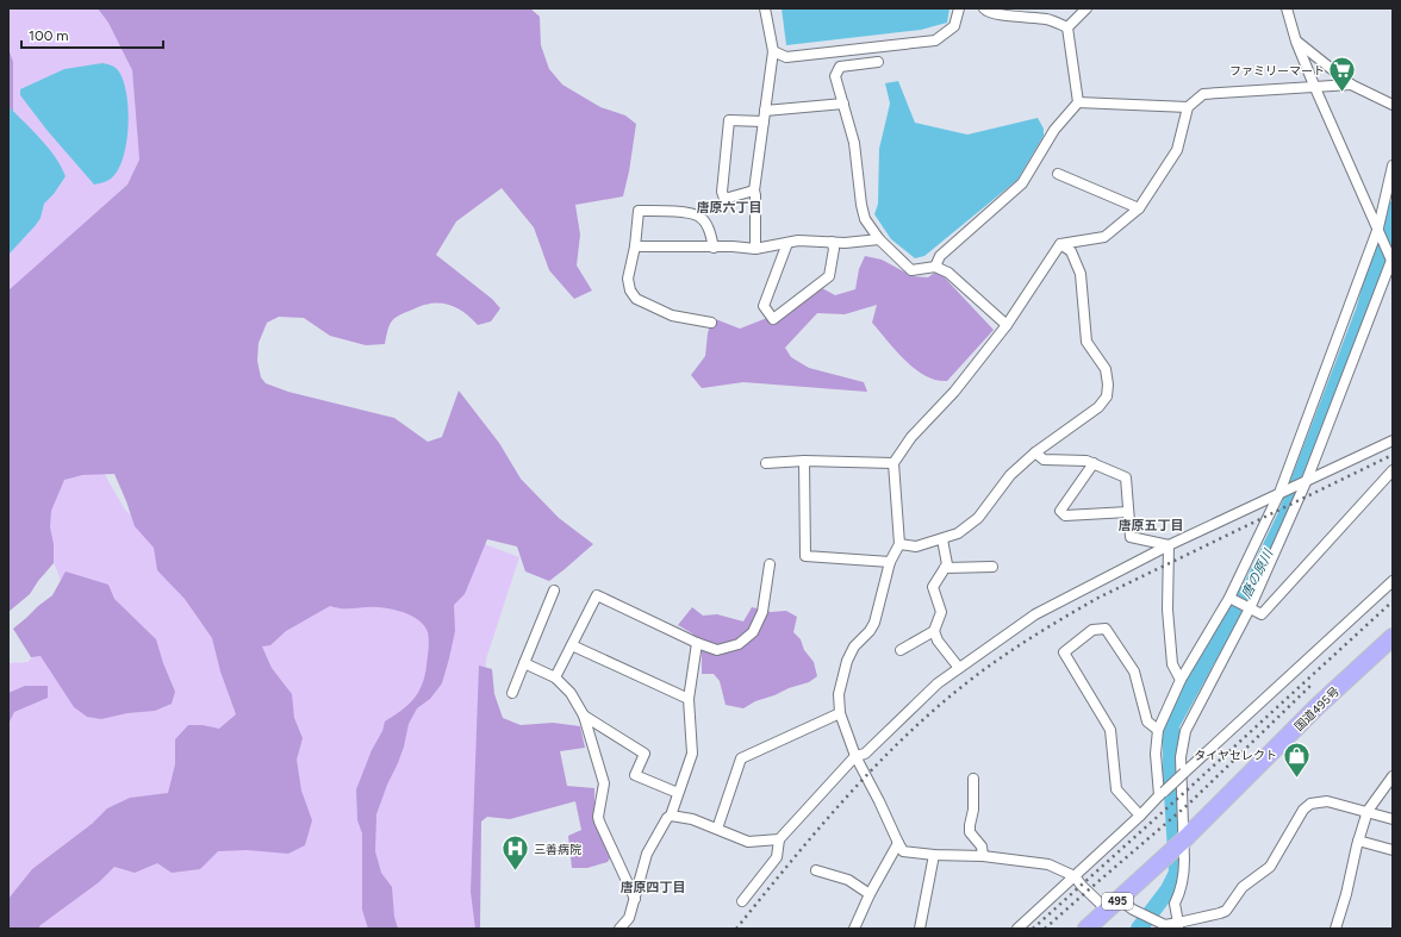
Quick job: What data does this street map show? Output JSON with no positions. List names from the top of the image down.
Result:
{
  "streets": {
    "highway": ["国道495号", "495"]
  },
  "crossings": [
    ["国道495号", "495"]
  ],
  "districts": ["唐原六丁目", "唐原五丁目", "唐原四丁目"],
  "water": ["唐の原川"],
  "places": {
    "supermarket": ["ファミリーマート"],
    "shop": ["タイヤセレクト"],
    "hospital": ["三善病院"]
  },
  "scale_bar": "100 m"
}
